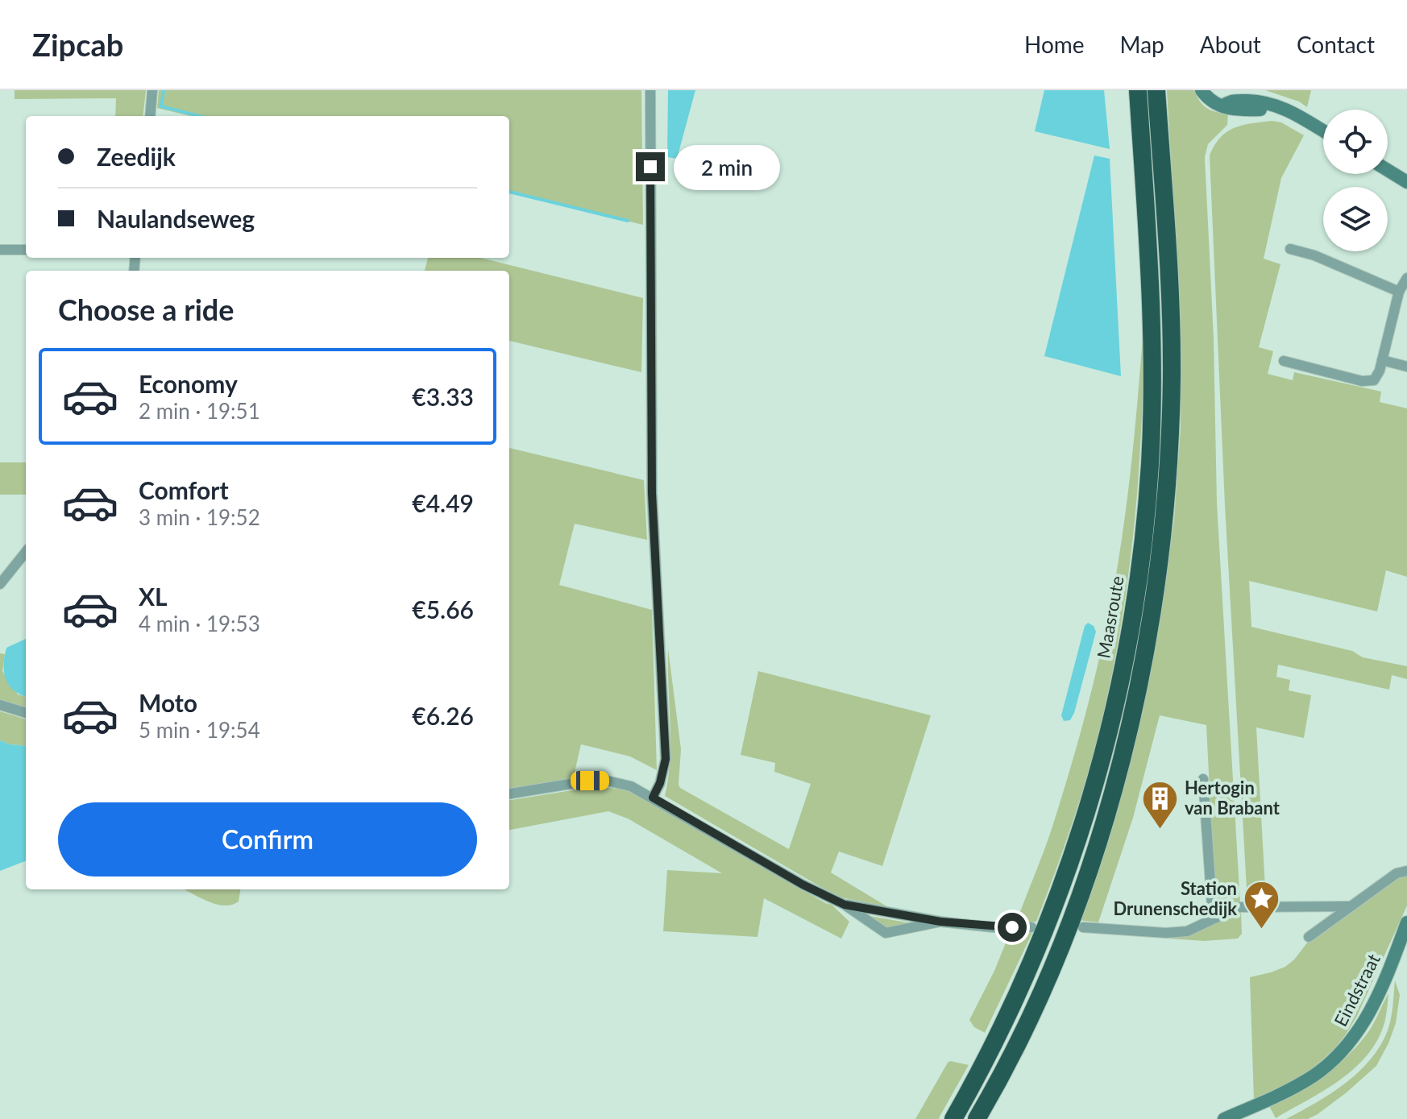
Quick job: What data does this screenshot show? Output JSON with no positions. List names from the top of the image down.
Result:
{
  "streets": {
    "highway": ["Maasroute"],
    "main road": ["Eindstraat"]
  },
  "places": {
    "building": ["Hertogin van Brabant"],
    "place": ["Station Drunenschedijk"]
  },
  "page": {
    "header": "Zipcab",
    "nav": [
      "Home",
      "Map",
      "About",
      "Contact"
    ],
    "banner": ["Zeedijk", "Naulandseweg"],
    "bubble": "2 min",
    "heading": "Choose a ride",
    "list": [
      {
        "name": "Economy",
        "note": "2 min · 19:51",
        "value": "€3.33"
      },
      {
        "name": "Comfort",
        "note": "3 min · 19:52",
        "value": "€4.49"
      },
      {
        "name": "XL",
        "note": "4 min · 19:53",
        "value": "€5.66"
      },
      {
        "name": "Moto",
        "note": "5 min · 19:54",
        "value": "€6.26"
      }
    ],
    "buttons": "Confirm"
  }
}
